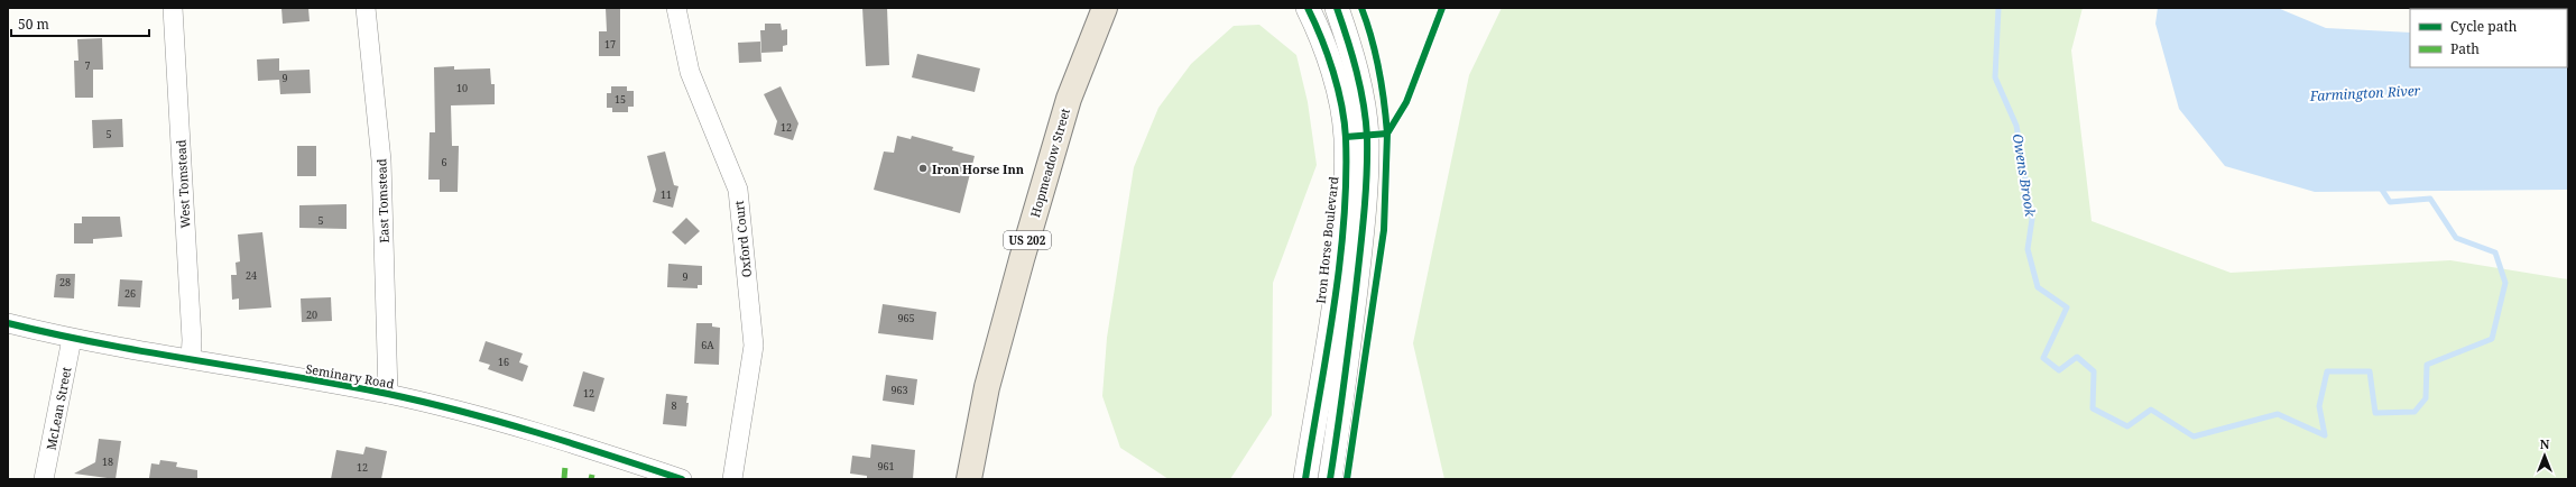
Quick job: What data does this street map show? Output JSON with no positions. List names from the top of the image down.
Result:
{
  "streets": {
    "highway": ["Hopmeadow Street", "US 202"],
    "street": [
      "West Tomstead",
      "East Tomstead",
      "Oxford Court",
      "Iron Horse Boulevard",
      "Seminary Road",
      "McLean Street"
    ]
  },
  "crossings": [
    ["West Tomstead", "Seminary Road"],
    ["East Tomstead", "Seminary Road"],
    ["Seminary Road", "McLean Street"]
  ],
  "water": ["Farmington River", "Owens Brook"],
  "places": ["Iron Horse Inn"],
  "house_numbers": [
    "17",
    "7",
    "9",
    "10",
    "15",
    "12",
    "5",
    "6",
    "11",
    "5",
    "24",
    "9",
    "28",
    "26",
    "20",
    "965",
    "6A",
    "16",
    "963",
    "12",
    "8",
    "18",
    "961",
    "12"
  ],
  "legend": ["Cycle path", "Path"],
  "scale_bar": "50 m",
  "north": "top"
}
